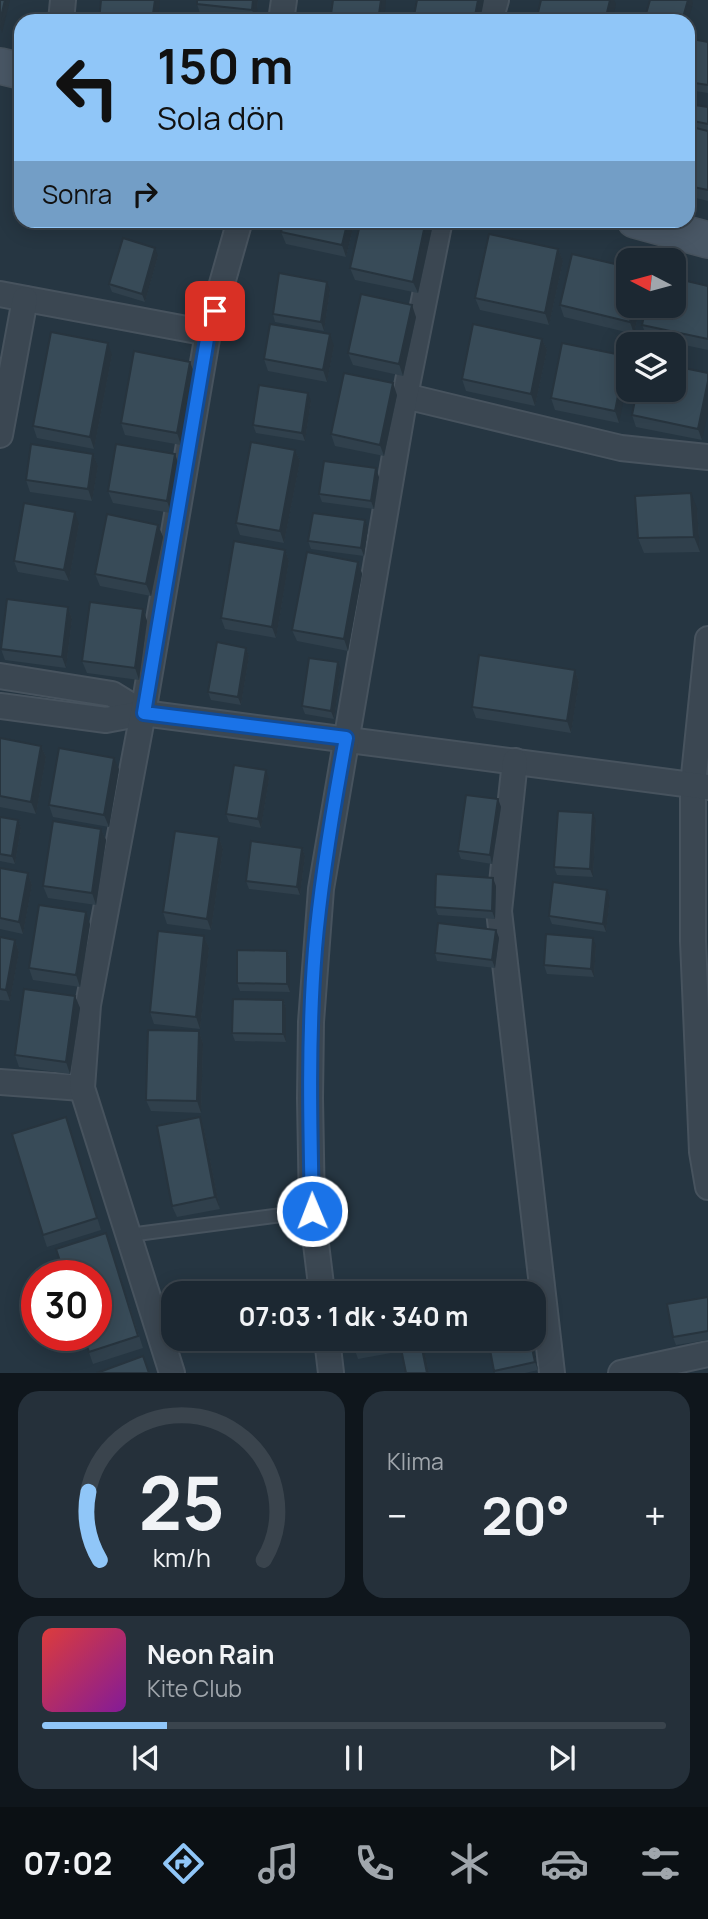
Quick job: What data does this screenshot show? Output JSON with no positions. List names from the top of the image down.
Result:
{
  "north": "left",
  "page": {
    "turn": ["150 m", "Sola dön"],
    "then": "Sonra",
    "limit": "30",
    "trip": "07:03 · 1 dk · 340 m",
    "tile": "Klima",
    "heat": ["−", "20°", "+"],
    "song": ["Neon Rain", "Kite Club"],
    "tabs": "07:02",
    "gauge": ["25", "km/h"]
  }
}
